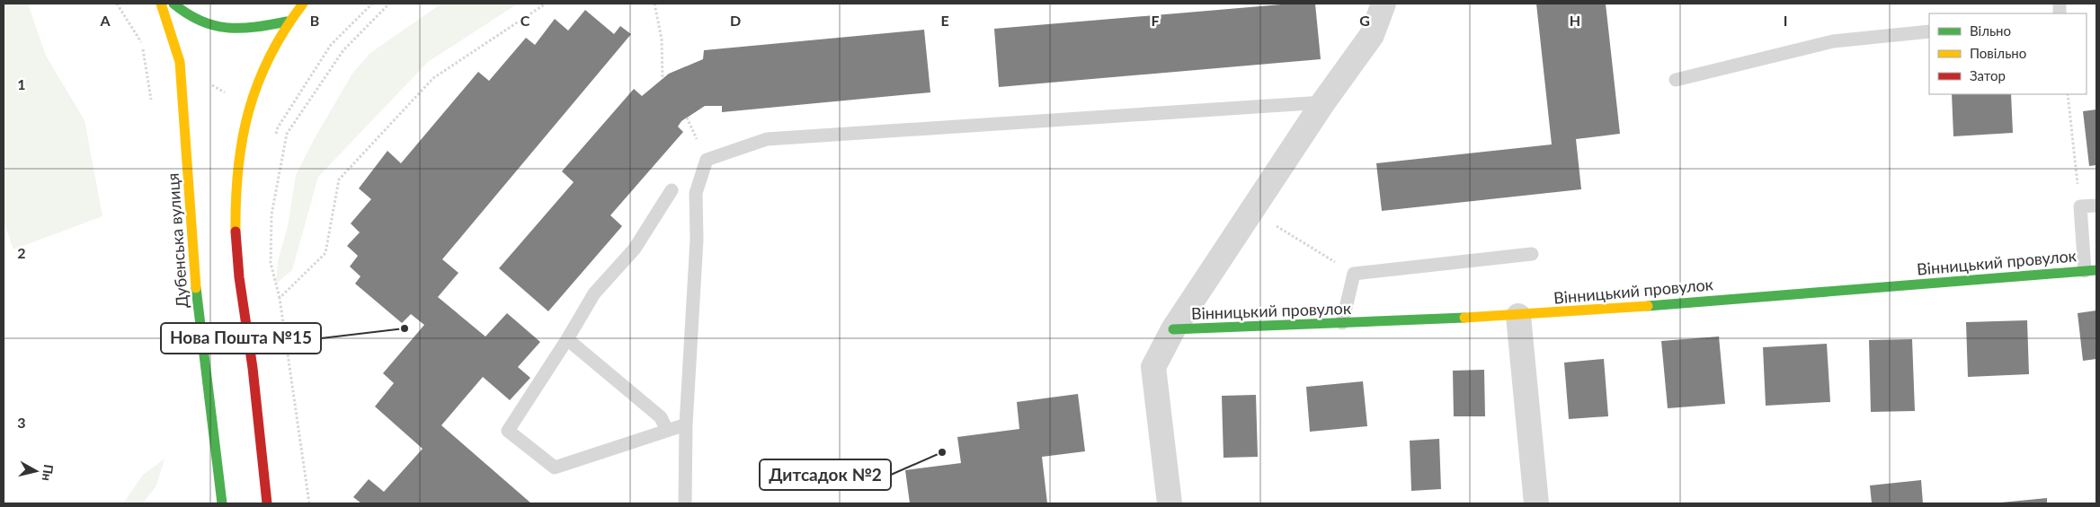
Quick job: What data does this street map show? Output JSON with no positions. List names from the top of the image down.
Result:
{
  "streets": {
    "main road": ["Дубенська вулиця", "Вінницький провулок"]
  },
  "places": ["Нова Пошта №15", "Дитсадок №2"],
  "legend": ["Вільно", "Повільно", "Затор"],
  "north": "right",
  "grid": {
    "columns": [
      "A",
      "B",
      "C",
      "D",
      "E",
      "F",
      "G",
      "H",
      "I"
    ],
    "rows": ["1", "2", "3"]
  }
}
